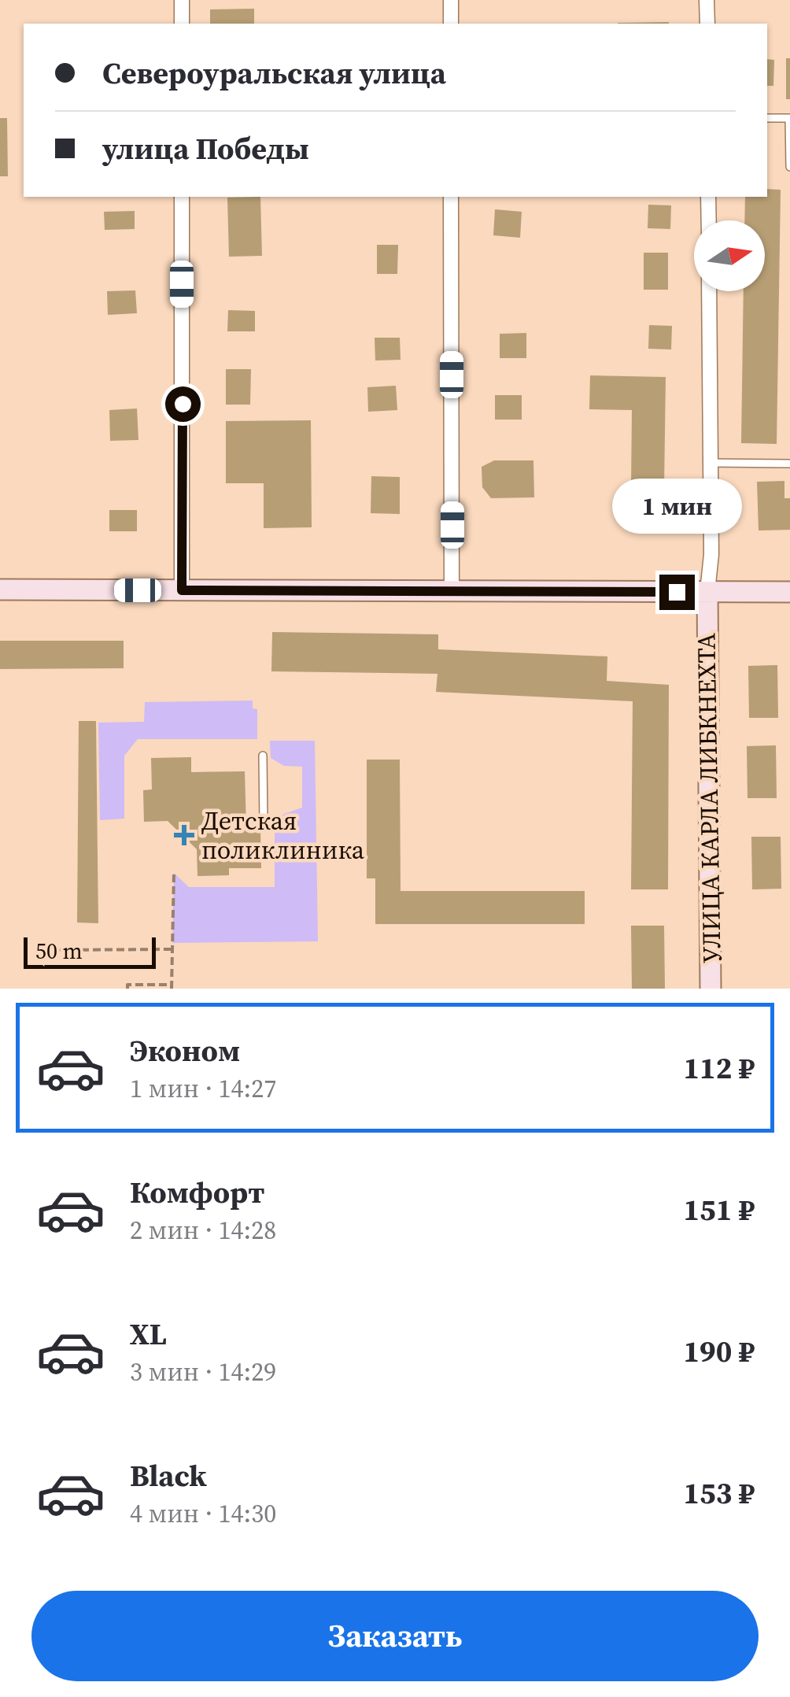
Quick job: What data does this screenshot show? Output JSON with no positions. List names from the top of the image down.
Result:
{
  "streets": {
    "main road": ["УЛИЦА КАРЛА ЛИБКНЕХТА"]
  },
  "places": {
    "health": ["Детская поликлиника"]
  },
  "scale_bar": "50 m",
  "north": "right",
  "page": {
    "banner": ["Североуральская улица", "улица Победы"],
    "bubble": "1 мин",
    "scale": "50 m",
    "list": [
      {
        "name": "Эконом",
        "note": "1 мин · 14:27",
        "value": "112 ₽"
      },
      {
        "name": "Комфорт",
        "note": "2 мин · 14:28",
        "value": "151 ₽"
      },
      {
        "name": "XL",
        "note": "3 мин · 14:29",
        "value": "190 ₽"
      },
      {
        "name": "Black",
        "note": "4 мин · 14:30",
        "value": "153 ₽"
      }
    ],
    "buttons": "Заказать"
  }
}
